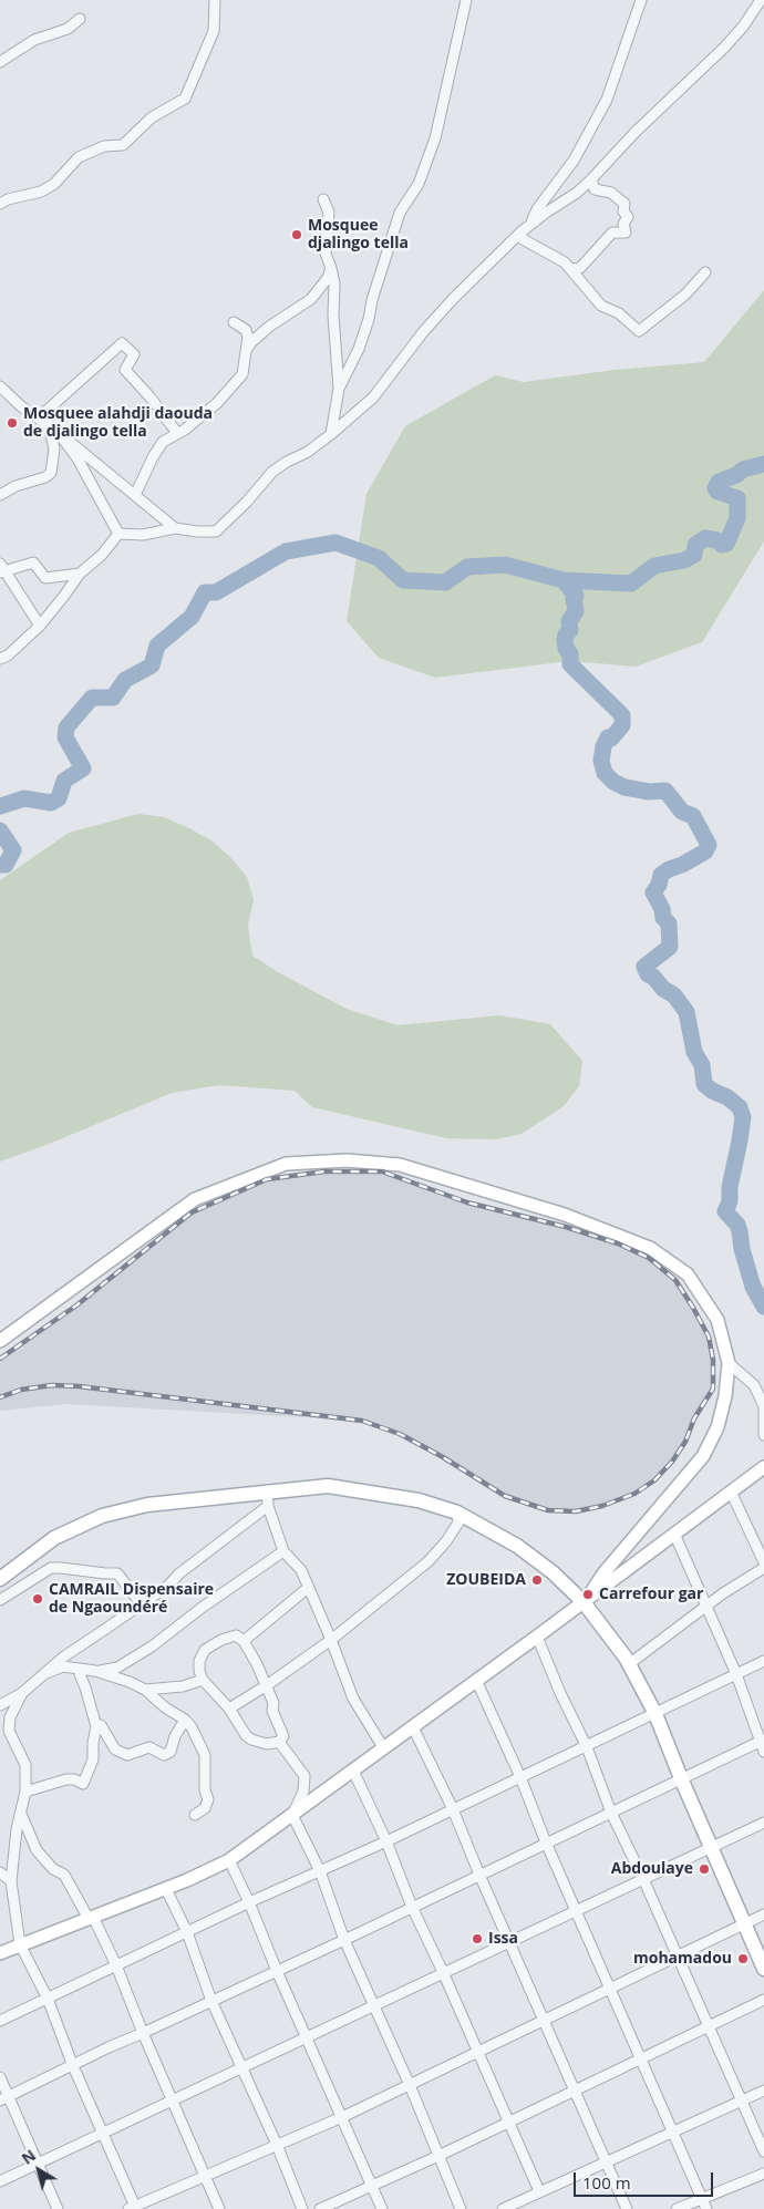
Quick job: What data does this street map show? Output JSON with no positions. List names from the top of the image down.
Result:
{
  "places": [
    "Mosquee djalingo tella",
    "Mosquee alahdji daouda de djalingo tella",
    "ZOUBEIDA",
    "Carrefour gar",
    "CAMRAIL Dispensaire de Ngaoundéré",
    "Abdoulaye",
    "Issa",
    "mohamadou"
  ],
  "scale_bar": "100 m",
  "north": "top left"
}
